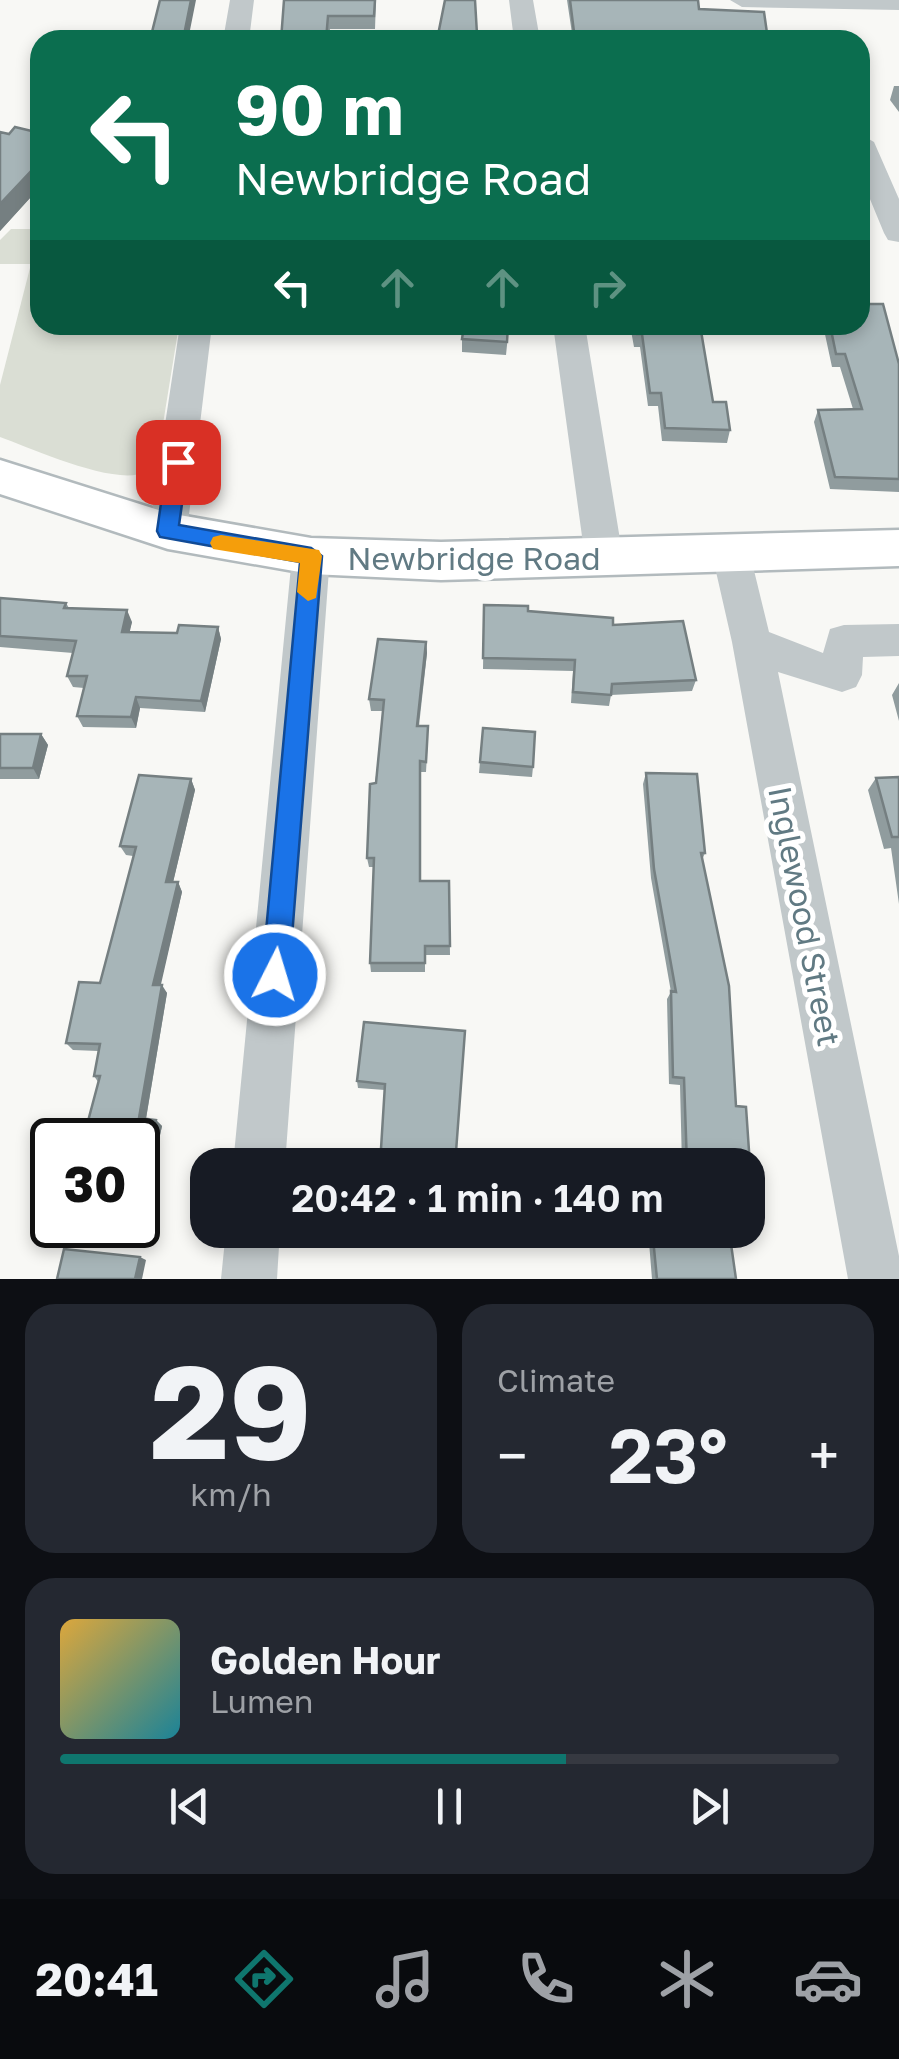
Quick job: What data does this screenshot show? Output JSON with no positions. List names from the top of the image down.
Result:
{
  "streets": {
    "main road": ["Newbridge Road"],
    "street": ["Inglewood Street"]
  },
  "crossings": [
    ["Newbridge Road", "Inglewood Street"]
  ],
  "page": {
    "turn": ["90 m", "Newbridge Road"],
    "limit": "30",
    "trip": "20:42 · 1 min · 140 m",
    "tile": [
      ["29", "km/h"],
      "Climate"
    ],
    "heat": ["−", "23°", "+"],
    "song": ["Golden Hour", "Lumen"],
    "tabs": "20:41"
  }
}
